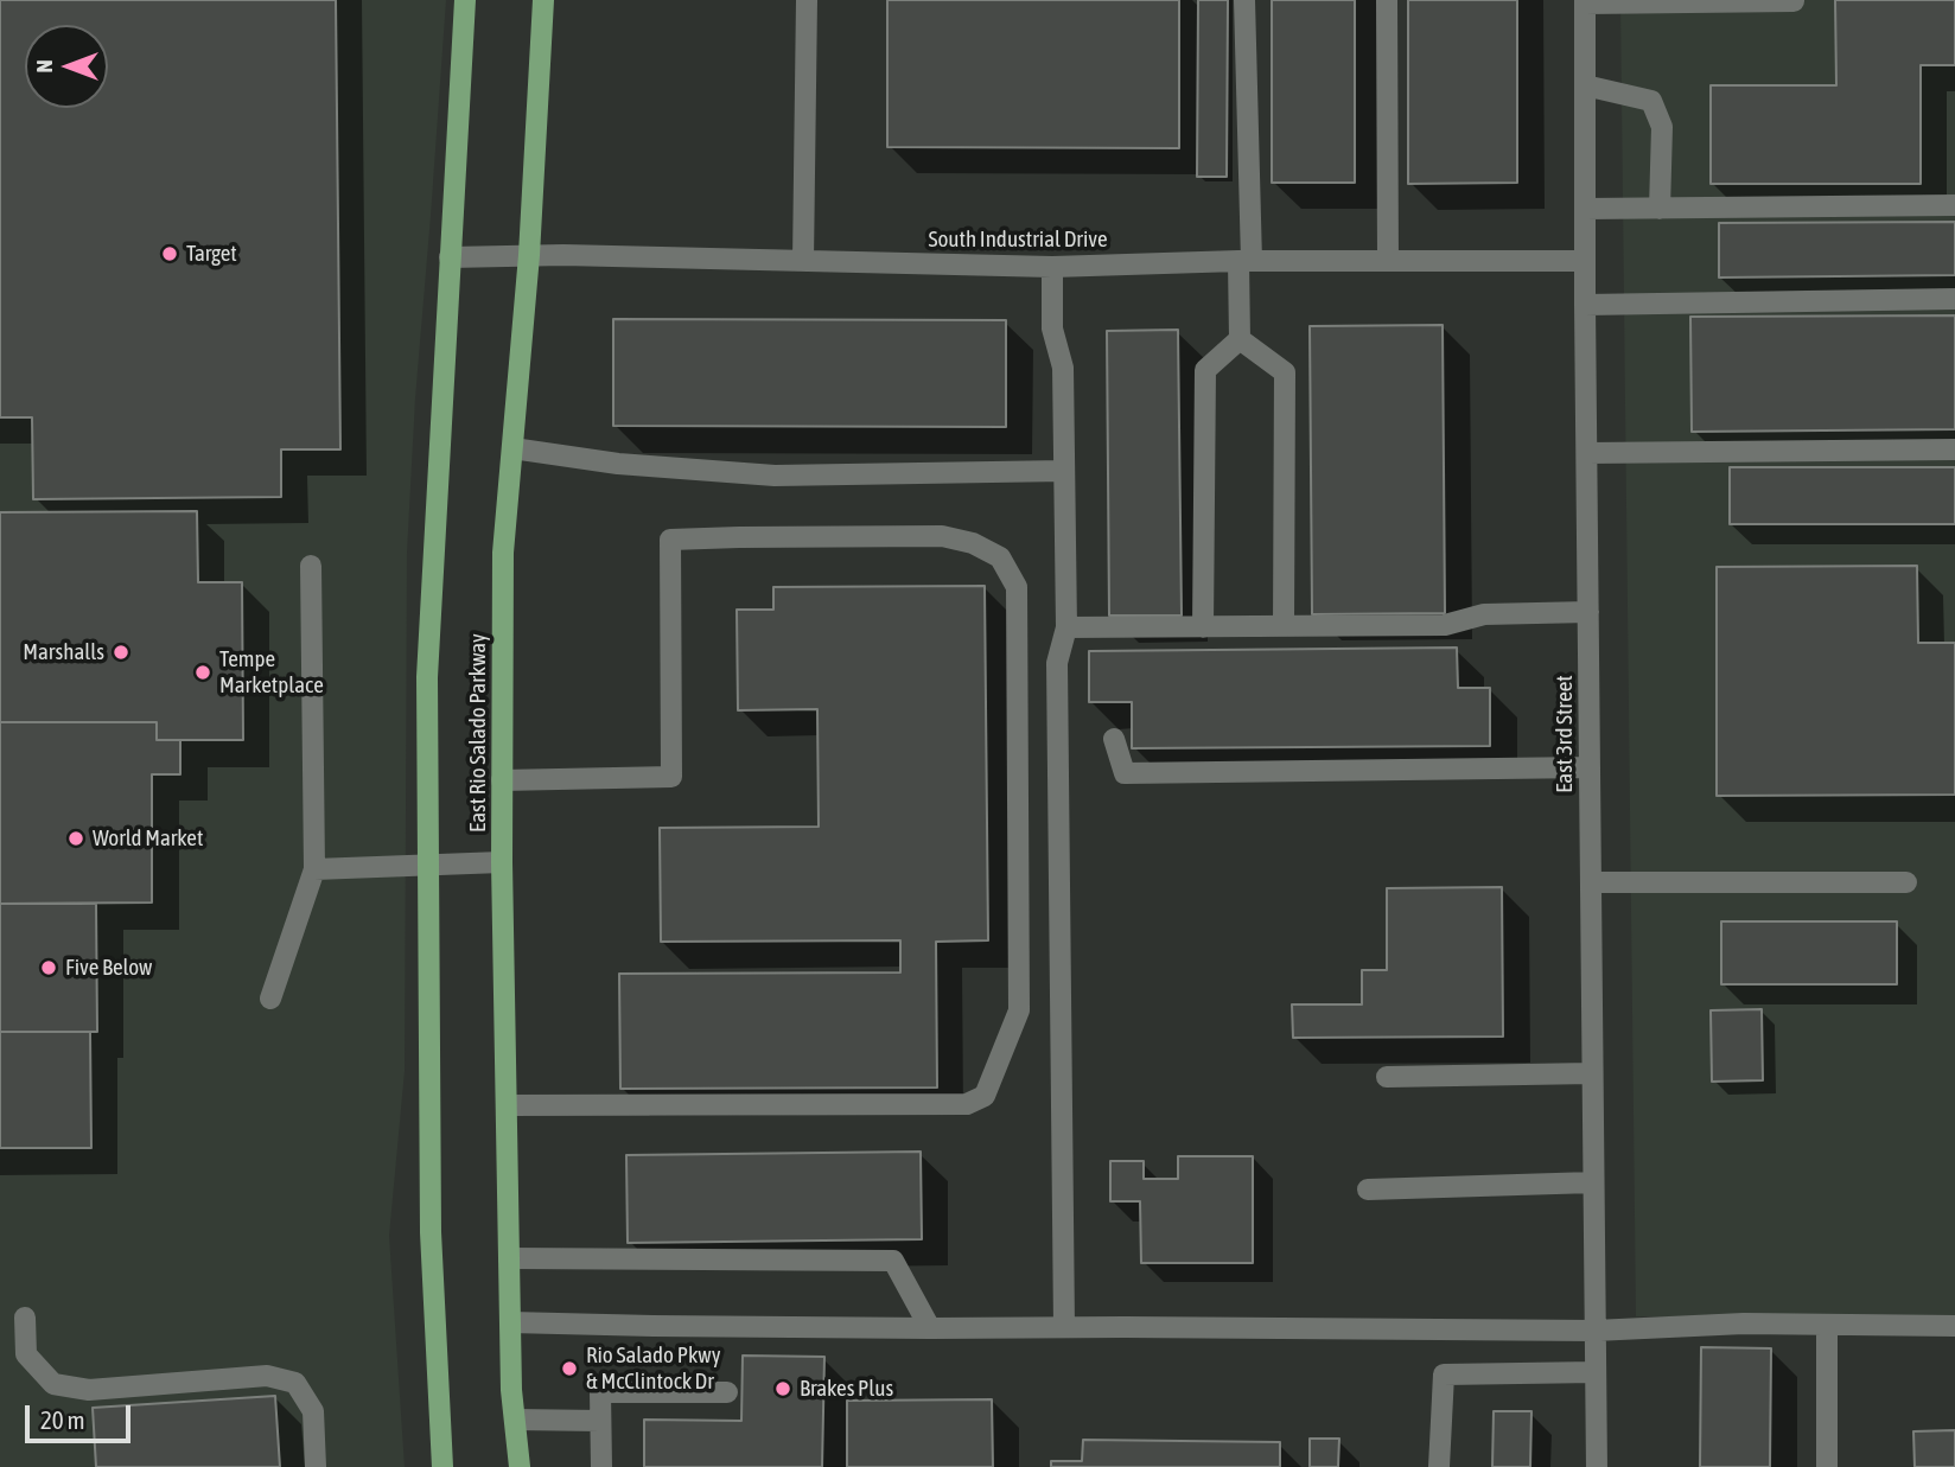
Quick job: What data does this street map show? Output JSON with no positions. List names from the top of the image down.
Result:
{
  "streets": {
    "main road": ["East Rio Salado Parkway"],
    "street": ["South Industrial Drive", "East 3rd Street"]
  },
  "crossings": [
    ["South Industrial Drive", "East Rio Salado Parkway"],
    ["South Industrial Drive", "East 3rd Street"]
  ],
  "places": [
    "Target",
    "Marshalls",
    "Tempe Marketplace",
    "World Market",
    "Five Below",
    "Rio Salado Pkwy & McClintock Dr",
    "Brakes Plus"
  ],
  "scale_bar": "20 m",
  "north": "left"
}
